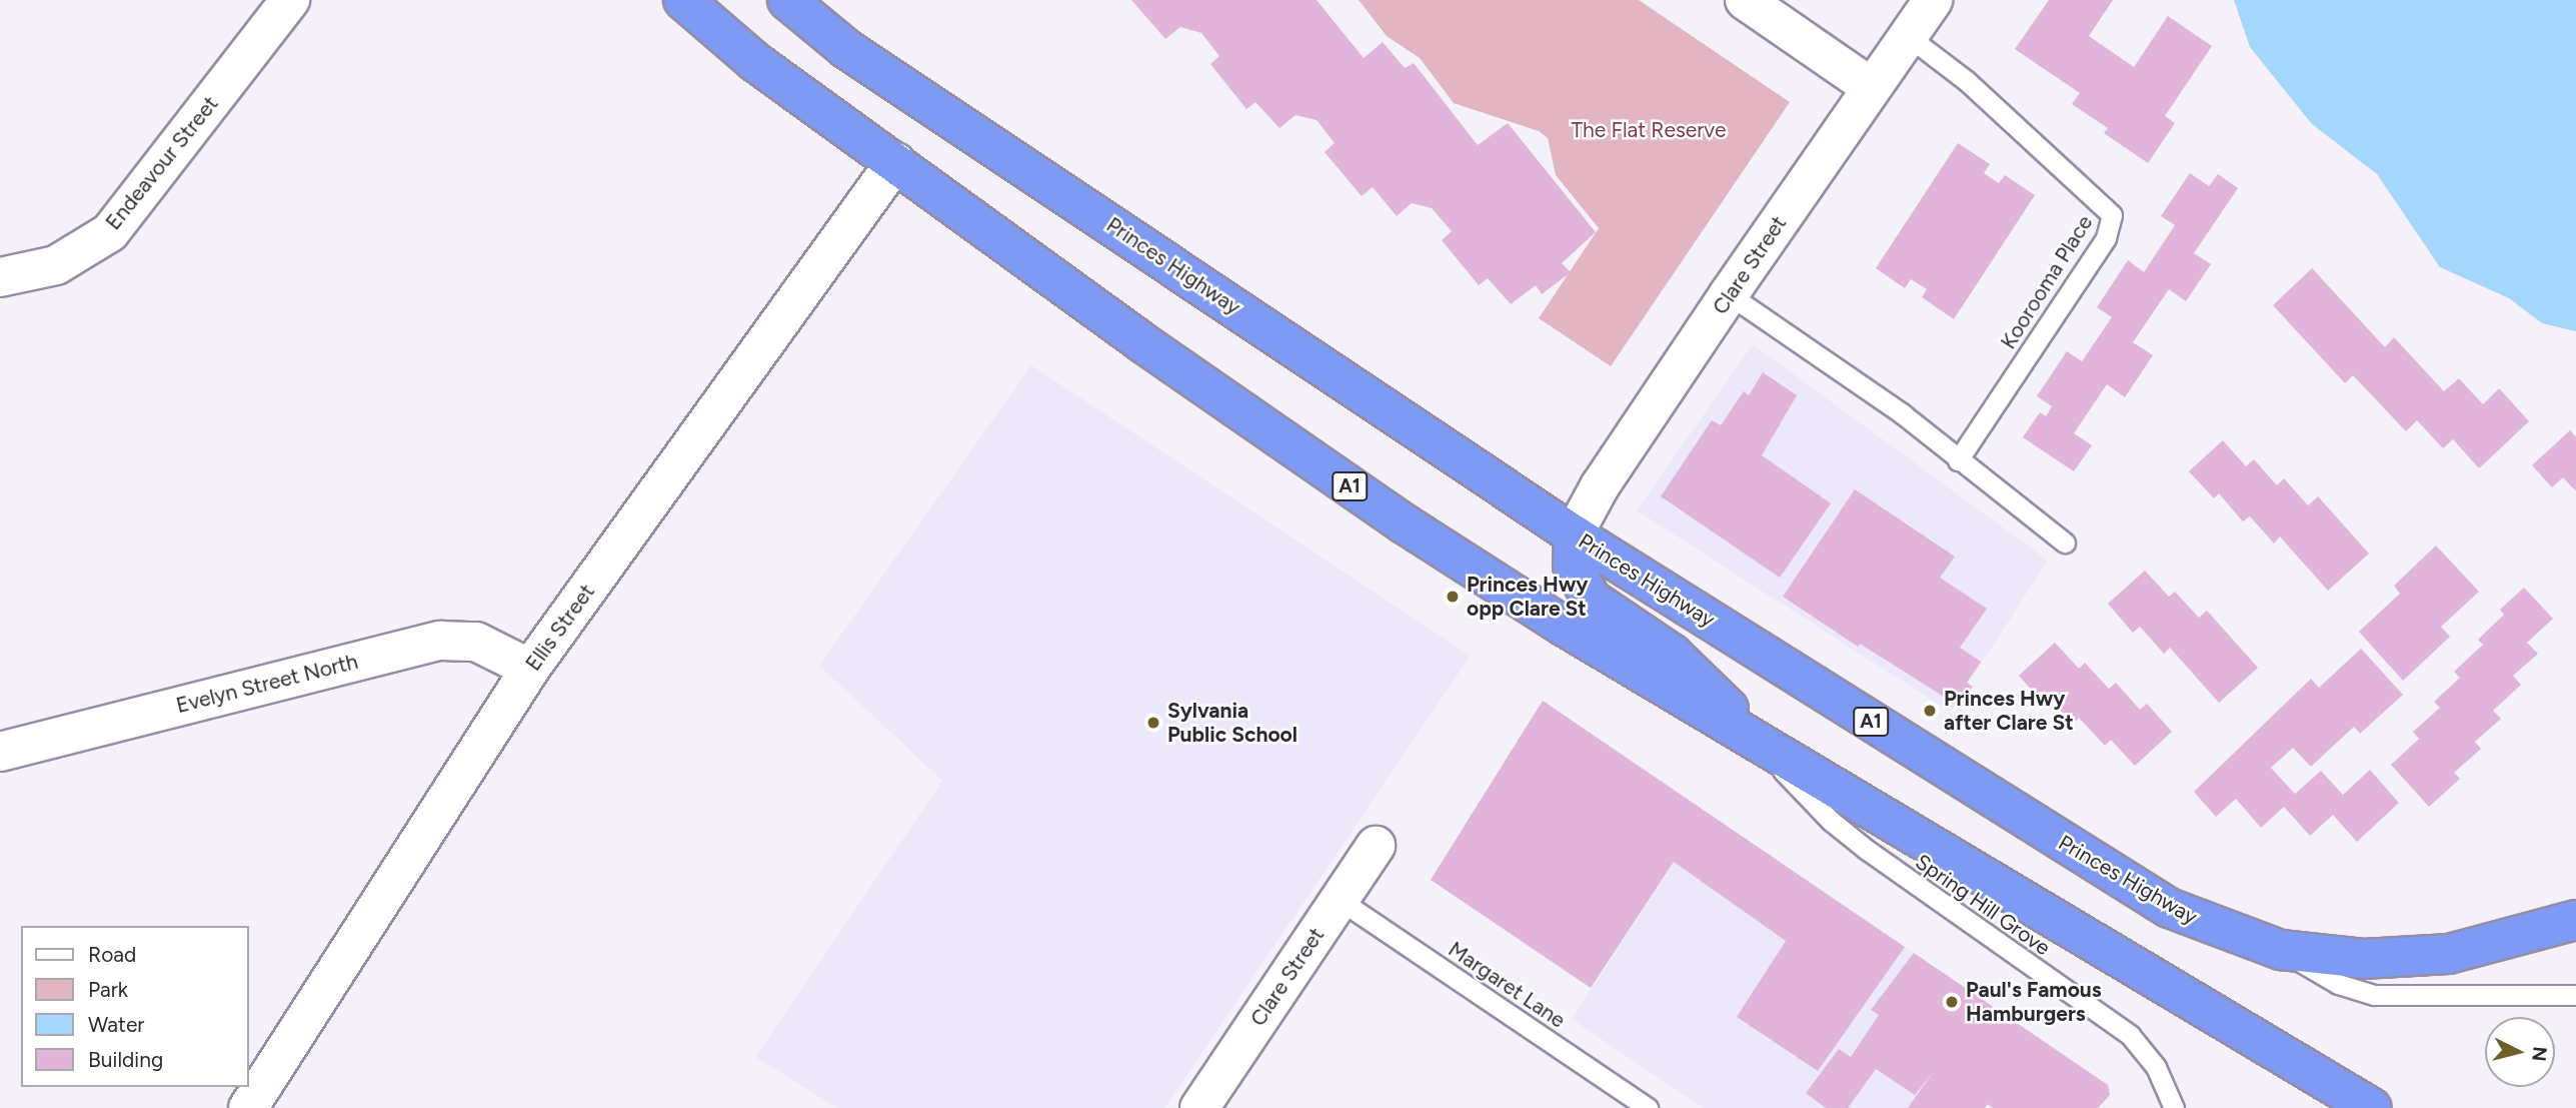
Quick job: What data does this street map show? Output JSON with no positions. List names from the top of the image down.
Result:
{
  "streets": {
    "highway": ["Princes Highway", "A1"],
    "street": [
      "Endeavour Street",
      "Clare Street",
      "Ellis Street",
      "Evelyn Street North"
    ],
    "lane": ["Koorooma Place", "Spring Hill Grove", "Margaret Lane"]
  },
  "crossings": [
    ["Clare Street", "Princes Highway"],
    ["Clare Street", "Koorooma Place"],
    ["Clare Street", "Margaret Lane"],
    ["A1", "Ellis Street"],
    ["A1", "Spring Hill Grove"],
    ["Ellis Street", "Evelyn Street North"]
  ],
  "parks": ["The Flat Reserve"],
  "places": [
    "Princes Hwy opp Clare St",
    "Princes Hwy after Clare St",
    "Sylvania Public School",
    "Paul's Famous Hamburgers"
  ],
  "legend": [
    "Road",
    "Park",
    "Water",
    "Building"
  ],
  "north": "right"
}
